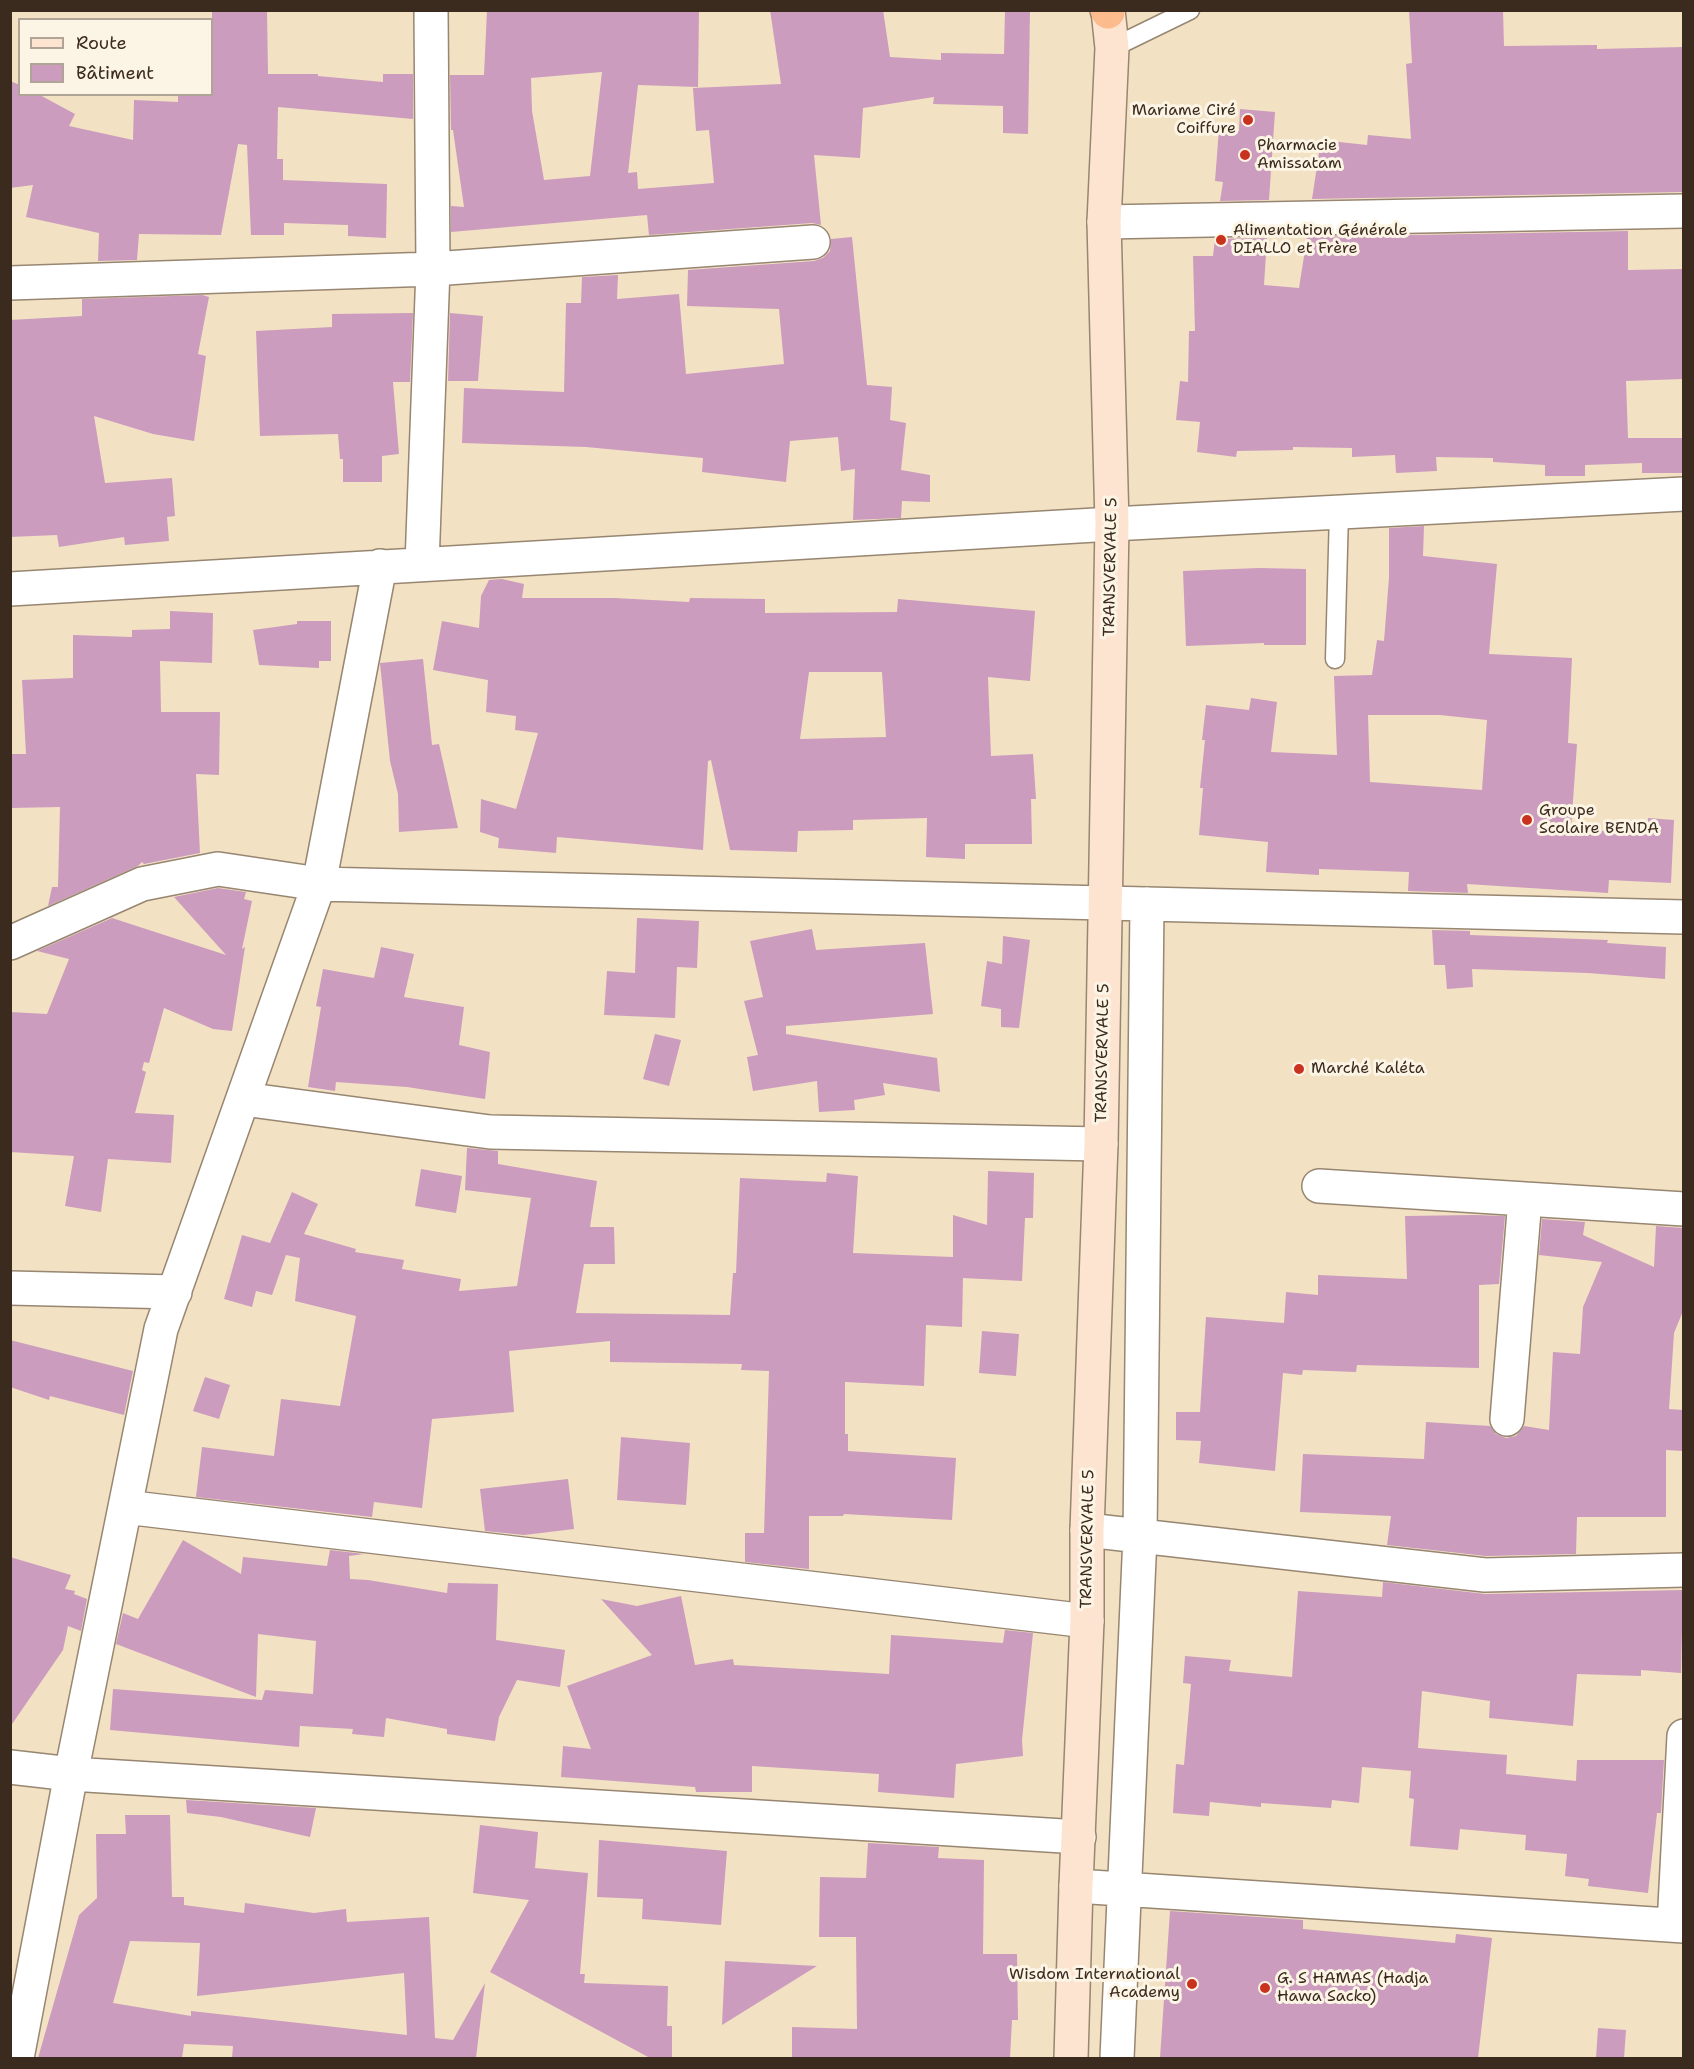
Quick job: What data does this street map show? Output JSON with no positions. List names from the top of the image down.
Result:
{
  "streets": {
    "main road": ["TRANSVERVALE 5"]
  },
  "places": [
    "Mariame Ciré Coiffure",
    "Pharmacie Amissatam",
    "Alimentation Générale DIALLO et Frère",
    "Groupe Scolaire BENDA",
    "Marché Kaléta",
    "Wisdom International Academy",
    "G. S HAMAS (Hadja Hawa Sacko)"
  ],
  "legend": ["Route", "Bâtiment"]
}
